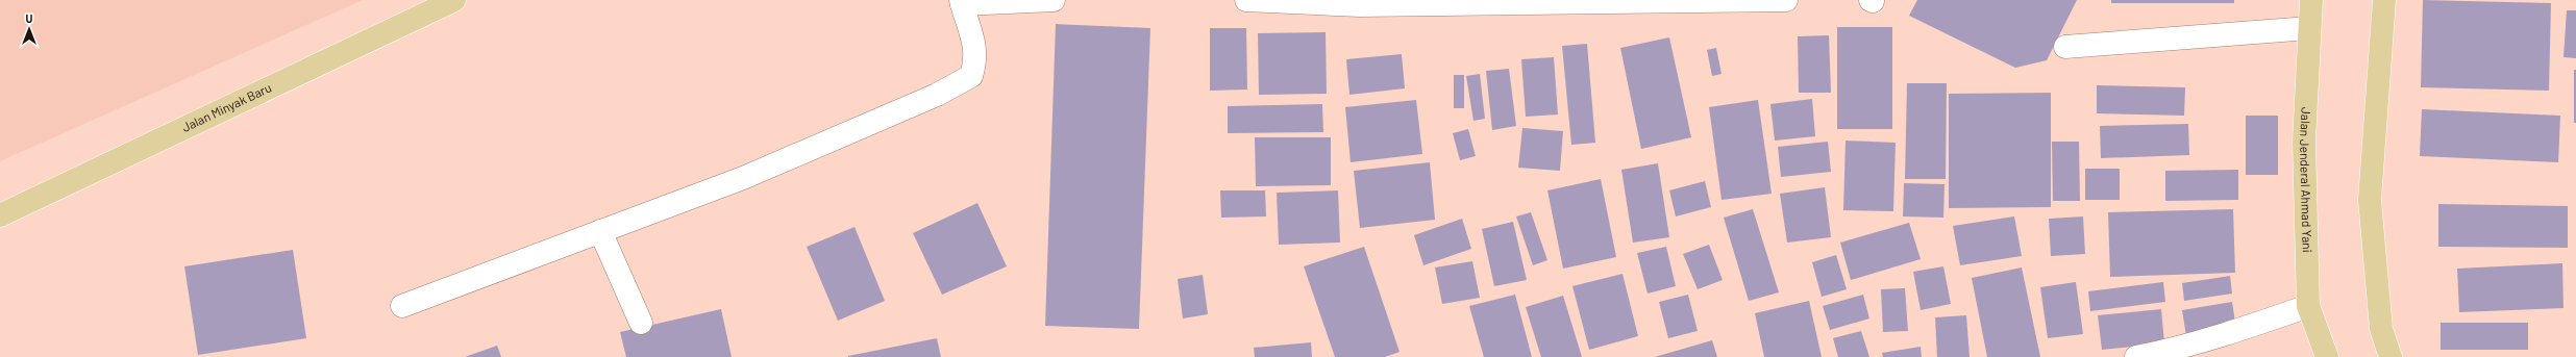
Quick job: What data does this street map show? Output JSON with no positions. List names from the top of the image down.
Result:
{
  "streets": {
    "main road": ["Jalan Minyak Baru", "Jalan Jenderal Ahmad Yani"]
  },
  "north": "top"
}
